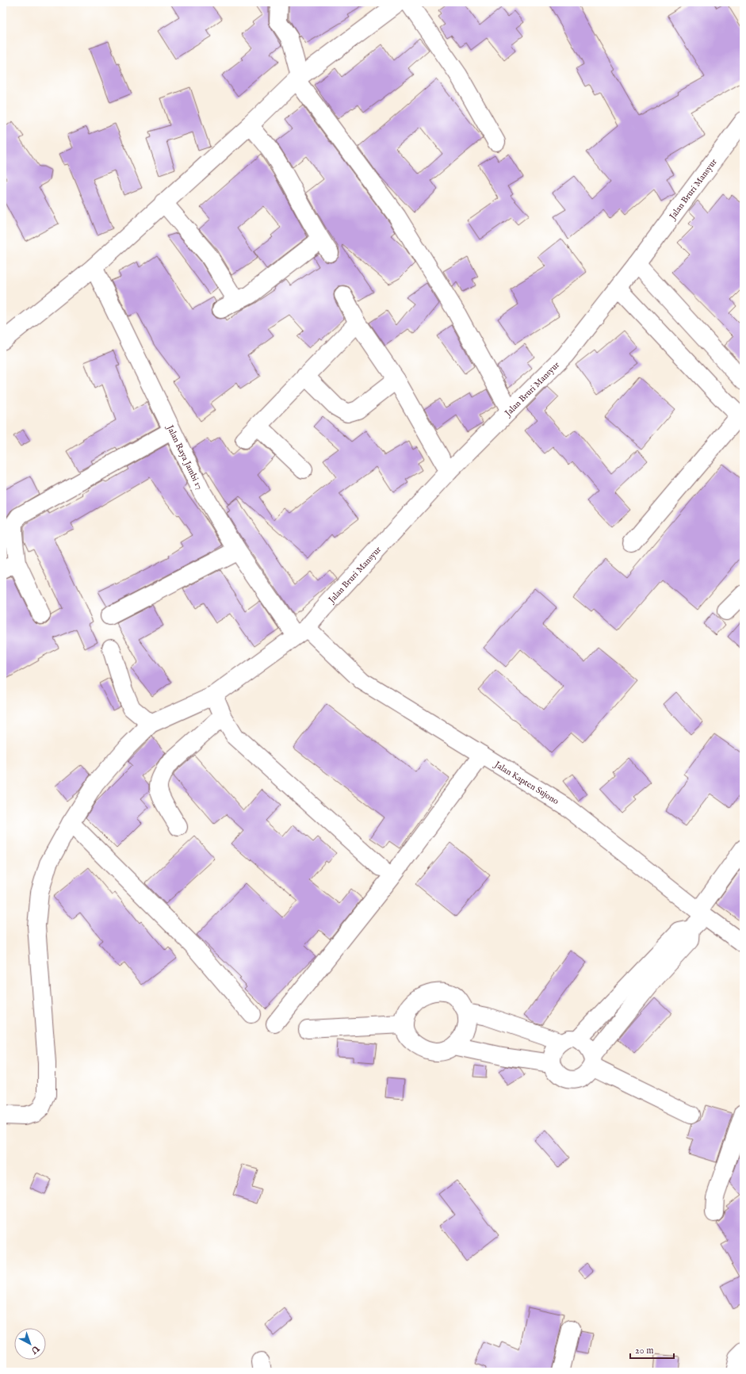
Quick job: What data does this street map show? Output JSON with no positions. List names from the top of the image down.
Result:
{
  "streets": {
    "street": ["Jalan Bruri Mansyur", "Jalan Raya Jambi 17", "Jalan Kapten Sujono"]
  },
  "crossings": [
    ["Jalan Bruri Mansyur", "Jalan Raya Jambi 17"],
    ["Jalan Bruri Mansyur", "Jalan Kapten Sujono"],
    ["Jalan Raya Jambi 17", "Jalan Kapten Sujono"]
  ],
  "scale_bar": "20 m",
  "north": "bottom right"
}
